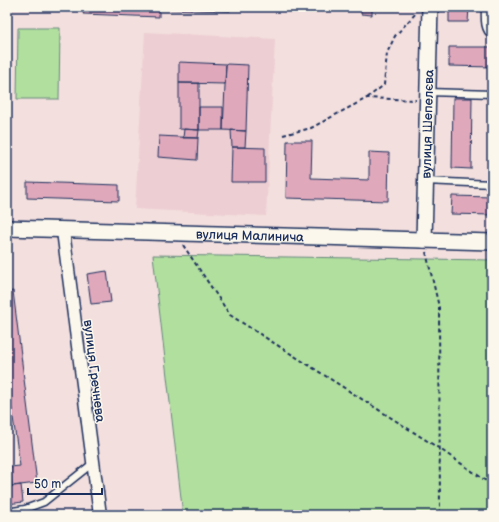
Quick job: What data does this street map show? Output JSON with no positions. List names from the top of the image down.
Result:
{
  "streets": {
    "street": ["вулиця Шепелєва", "вулиця Малинича", "вулиця Гречнева"]
  },
  "crossings": [
    ["вулиця Шепелєва", "вулиця Малинича"],
    ["вулиця Малинича", "вулиця Гречнева"]
  ],
  "scale_bar": "50 m"
}
